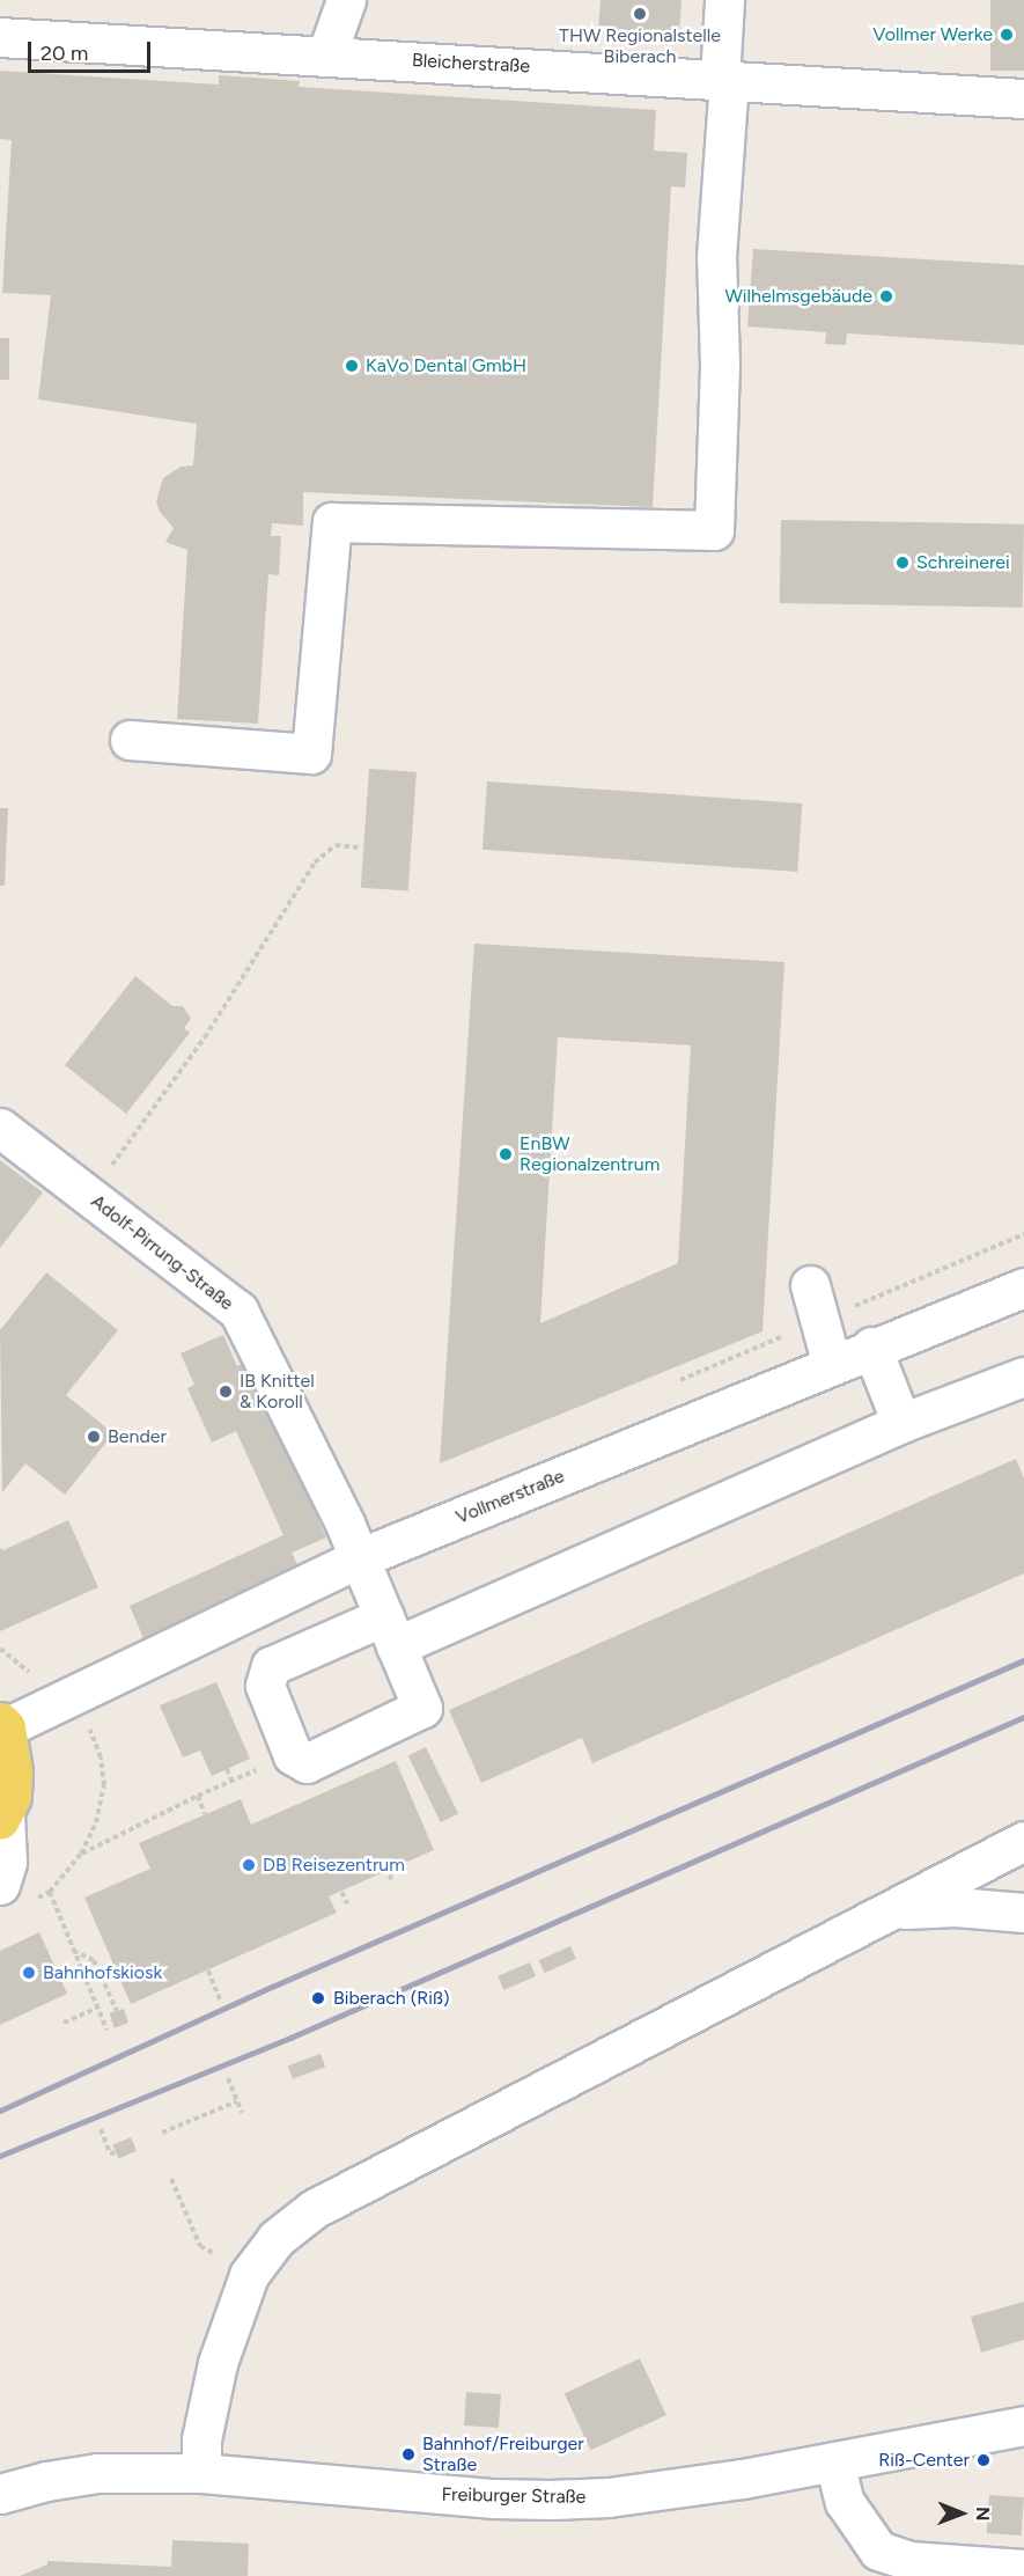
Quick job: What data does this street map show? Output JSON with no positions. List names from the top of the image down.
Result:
{
  "streets": {
    "street": [
      "Bleicherstraße",
      "Adolf-Pirrung-Straße",
      "Vollmerstraße",
      "Freiburger Straße"
    ]
  },
  "crossings": [
    ["Adolf-Pirrung-Straße", "Vollmerstraße"]
  ],
  "places": [
    "THW Regionalstelle Biberach",
    "Vollmer Werke",
    "Wilhelmsgebäude",
    "KaVo Dental GmbH",
    "Schreinerei",
    "EnBW Regionalzentrum",
    "IB Knittel & Koroll",
    "Bender",
    "DB Reisezentrum",
    "Bahnhofskiosk",
    "Biberach (Riß)",
    "Bahnhof/Freiburger Straße",
    "Riß-Center"
  ],
  "scale_bar": "20 m",
  "north": "right"
}
